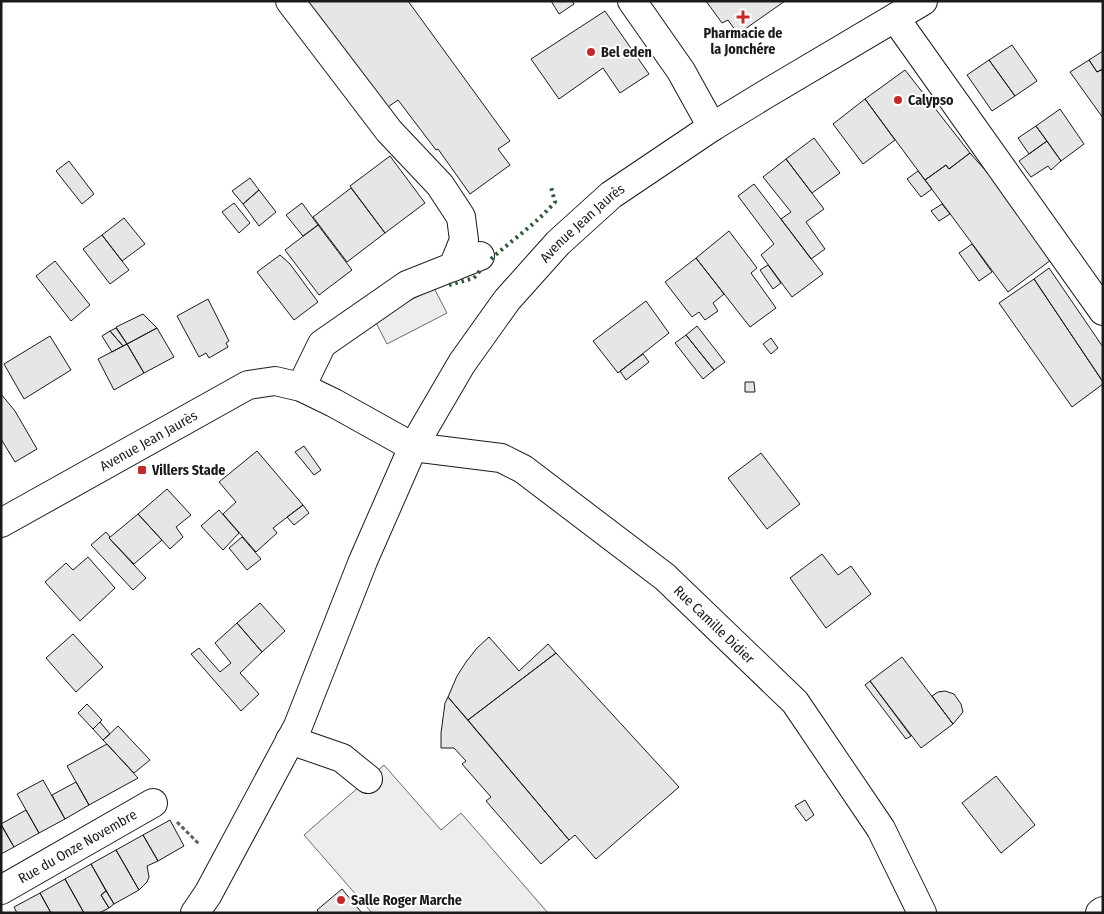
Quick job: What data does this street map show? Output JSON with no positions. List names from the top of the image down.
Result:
{
  "streets": {
    "street": ["Avenue Jean Jaurès", "Rue Camille Didier", "Rue du Onze Novembre"]
  },
  "crossings": [
    ["Avenue Jean Jaurès", "Rue Camille Didier"]
  ],
  "places": {
    "health": ["Pharmacie de la Jonchére"],
    "other": ["Bel eden", "Calypso", "Salle Roger Marche"],
    "transit": ["Villers Stade"]
  }
}
